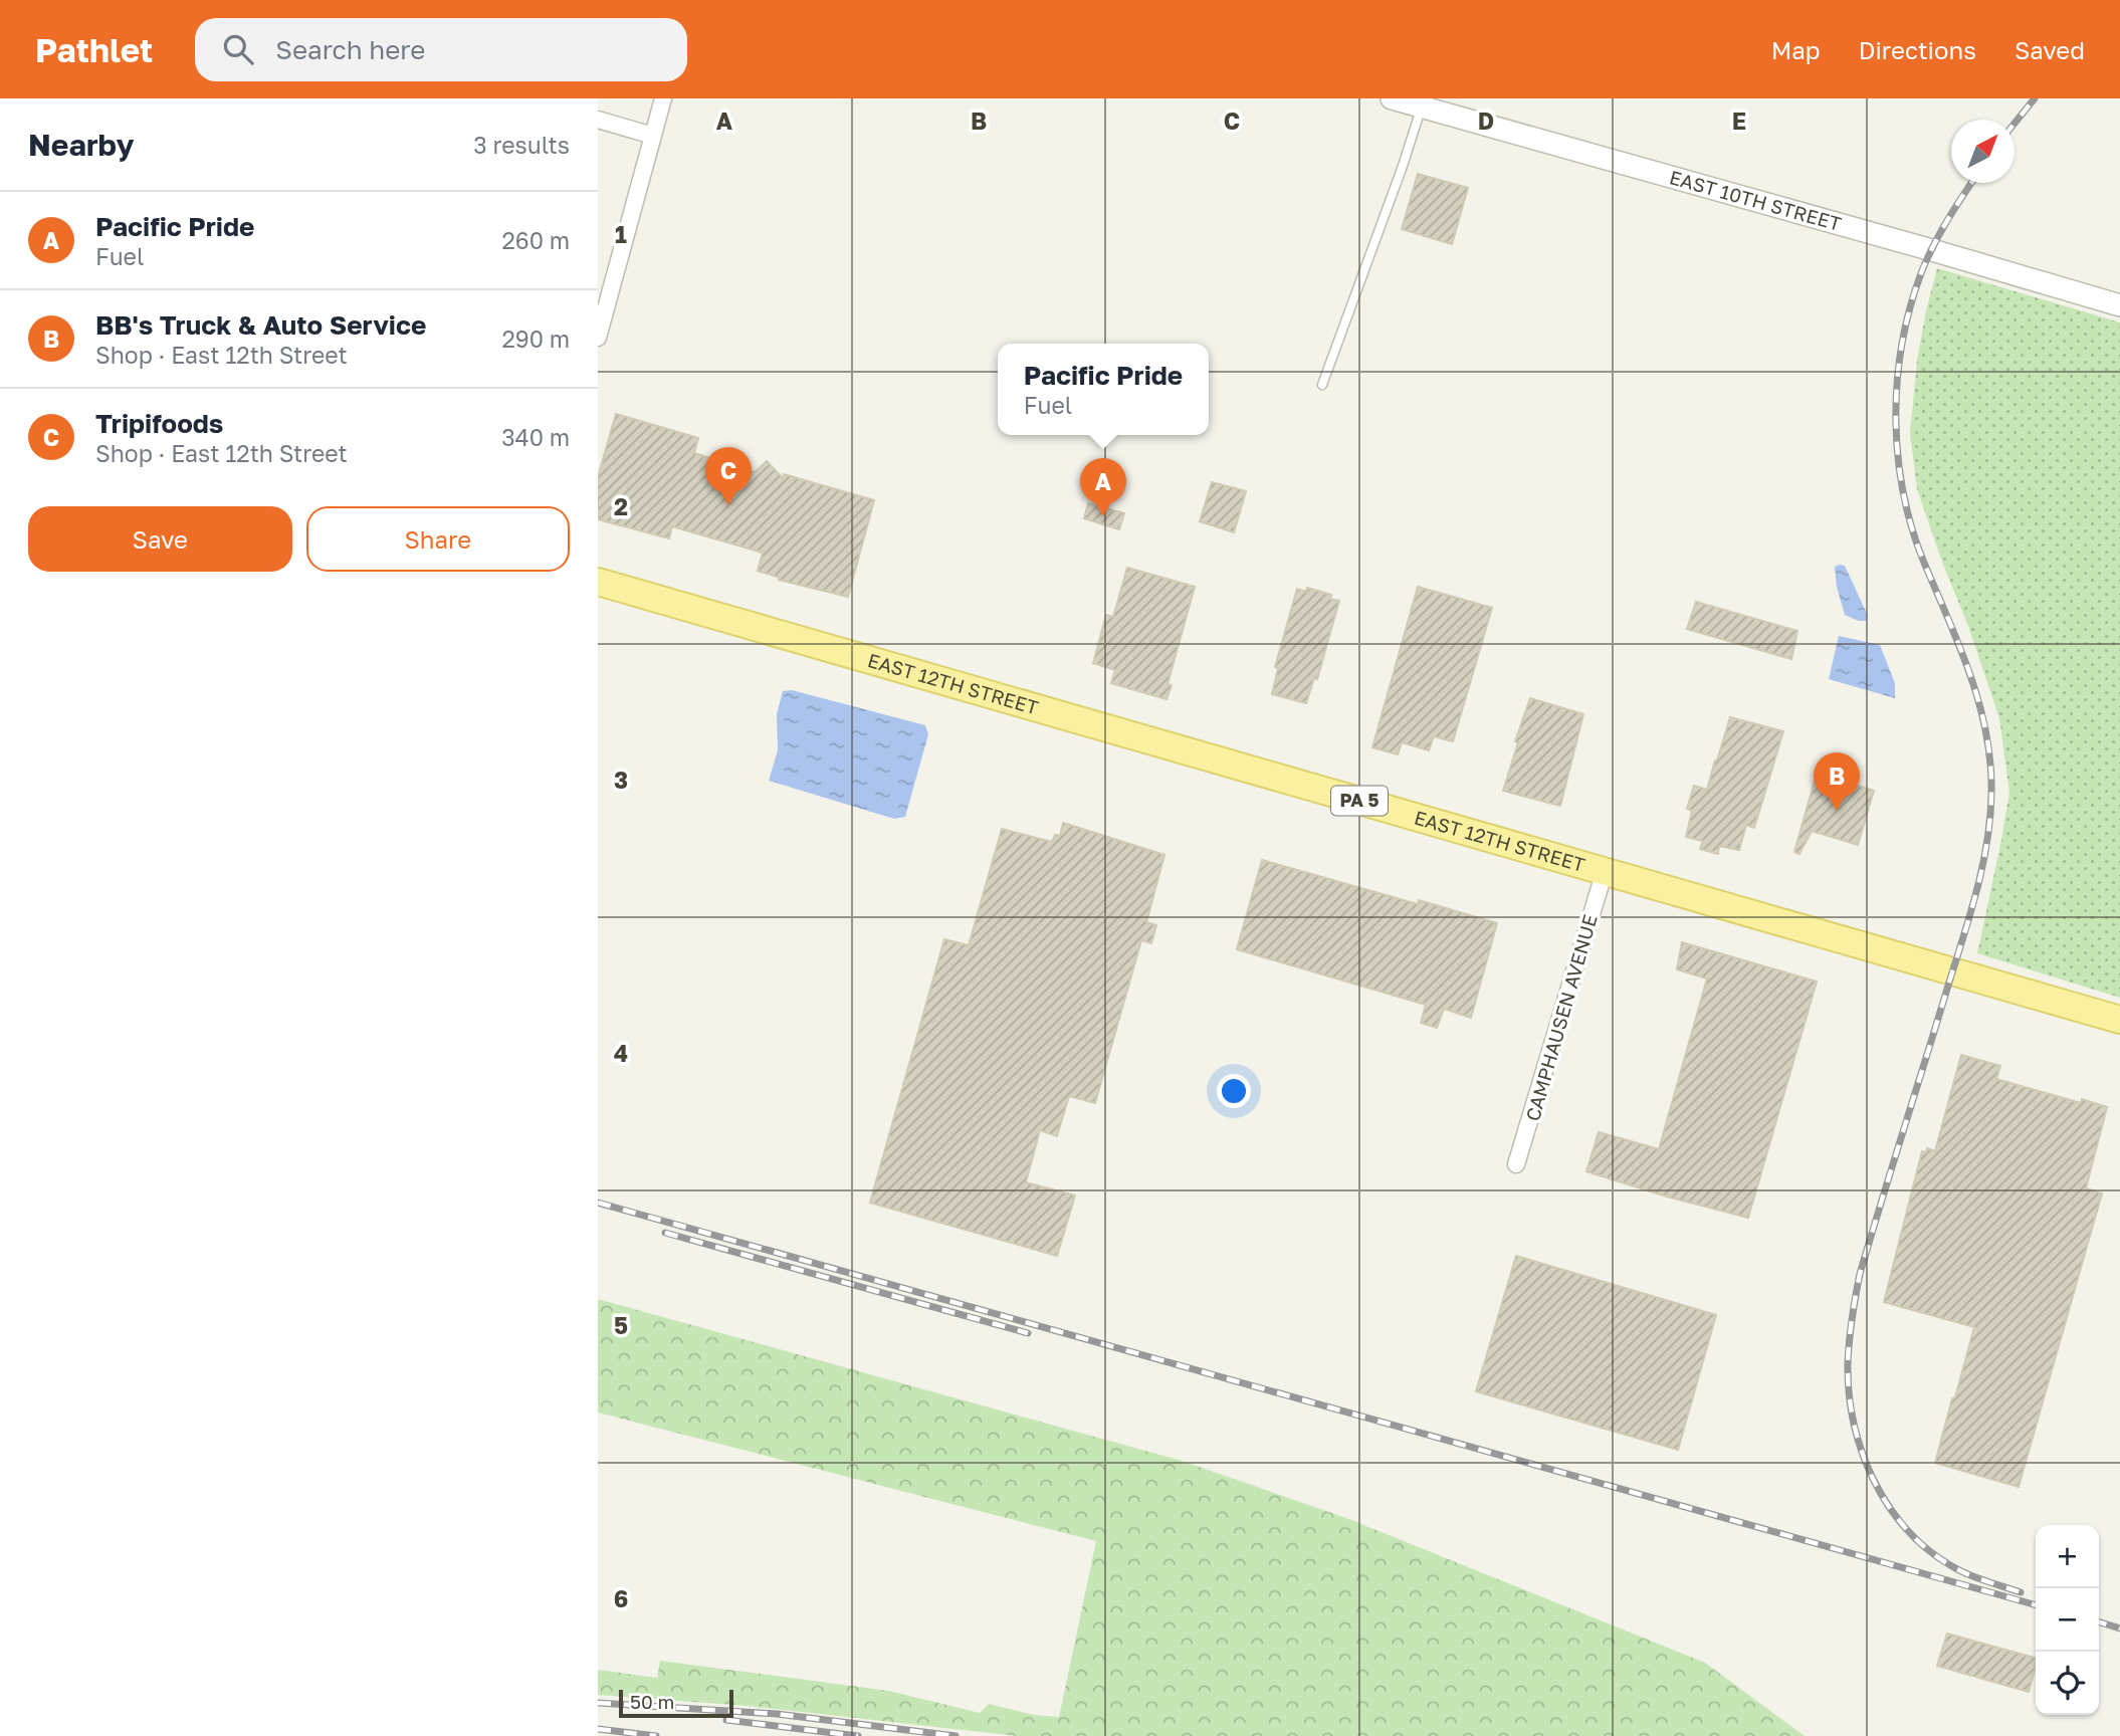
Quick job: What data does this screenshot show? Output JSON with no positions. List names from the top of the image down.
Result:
{
  "streets": {
    "main road": ["EAST 12TH STREET", "PA 5"],
    "street": ["EAST 10TH STREET", "CAMPHAUSEN AVENUE"]
  },
  "crossings": [
    ["EAST 12TH STREET", "CAMPHAUSEN AVENUE"]
  ],
  "scale_bar": "50 m",
  "north": "top right",
  "page": {
    "header": "Pathlet",
    "search": "Search here",
    "nav": ["Map", "Directions", "Saved"],
    "heading": ["Nearby", "3 results"],
    "list": [
      {
        "mark": "A",
        "name": "Pacific Pride",
        "note": "Fuel",
        "value": "260 m"
      },
      {
        "mark": "B",
        "name": "BB's Truck & Auto Service",
        "note": "Shop · East 12th Street",
        "value": "290 m"
      },
      {
        "mark": "C",
        "name": "Tripifoods",
        "note": "Shop · East 12th Street",
        "value": "340 m"
      }
    ],
    "popup": ["Pacific Pride", "Fuel"],
    "pins": ["C", "A", "B"],
    "buttons": ["Save", "Share"],
    "map_buttons": ["+", "−"],
    "scale": "50 m"
  },
  "grid": {
    "columns": [
      "A",
      "B",
      "C",
      "D",
      "E"
    ],
    "rows": [
      "1",
      "2",
      "3",
      "4",
      "5",
      "6"
    ]
  }
}
